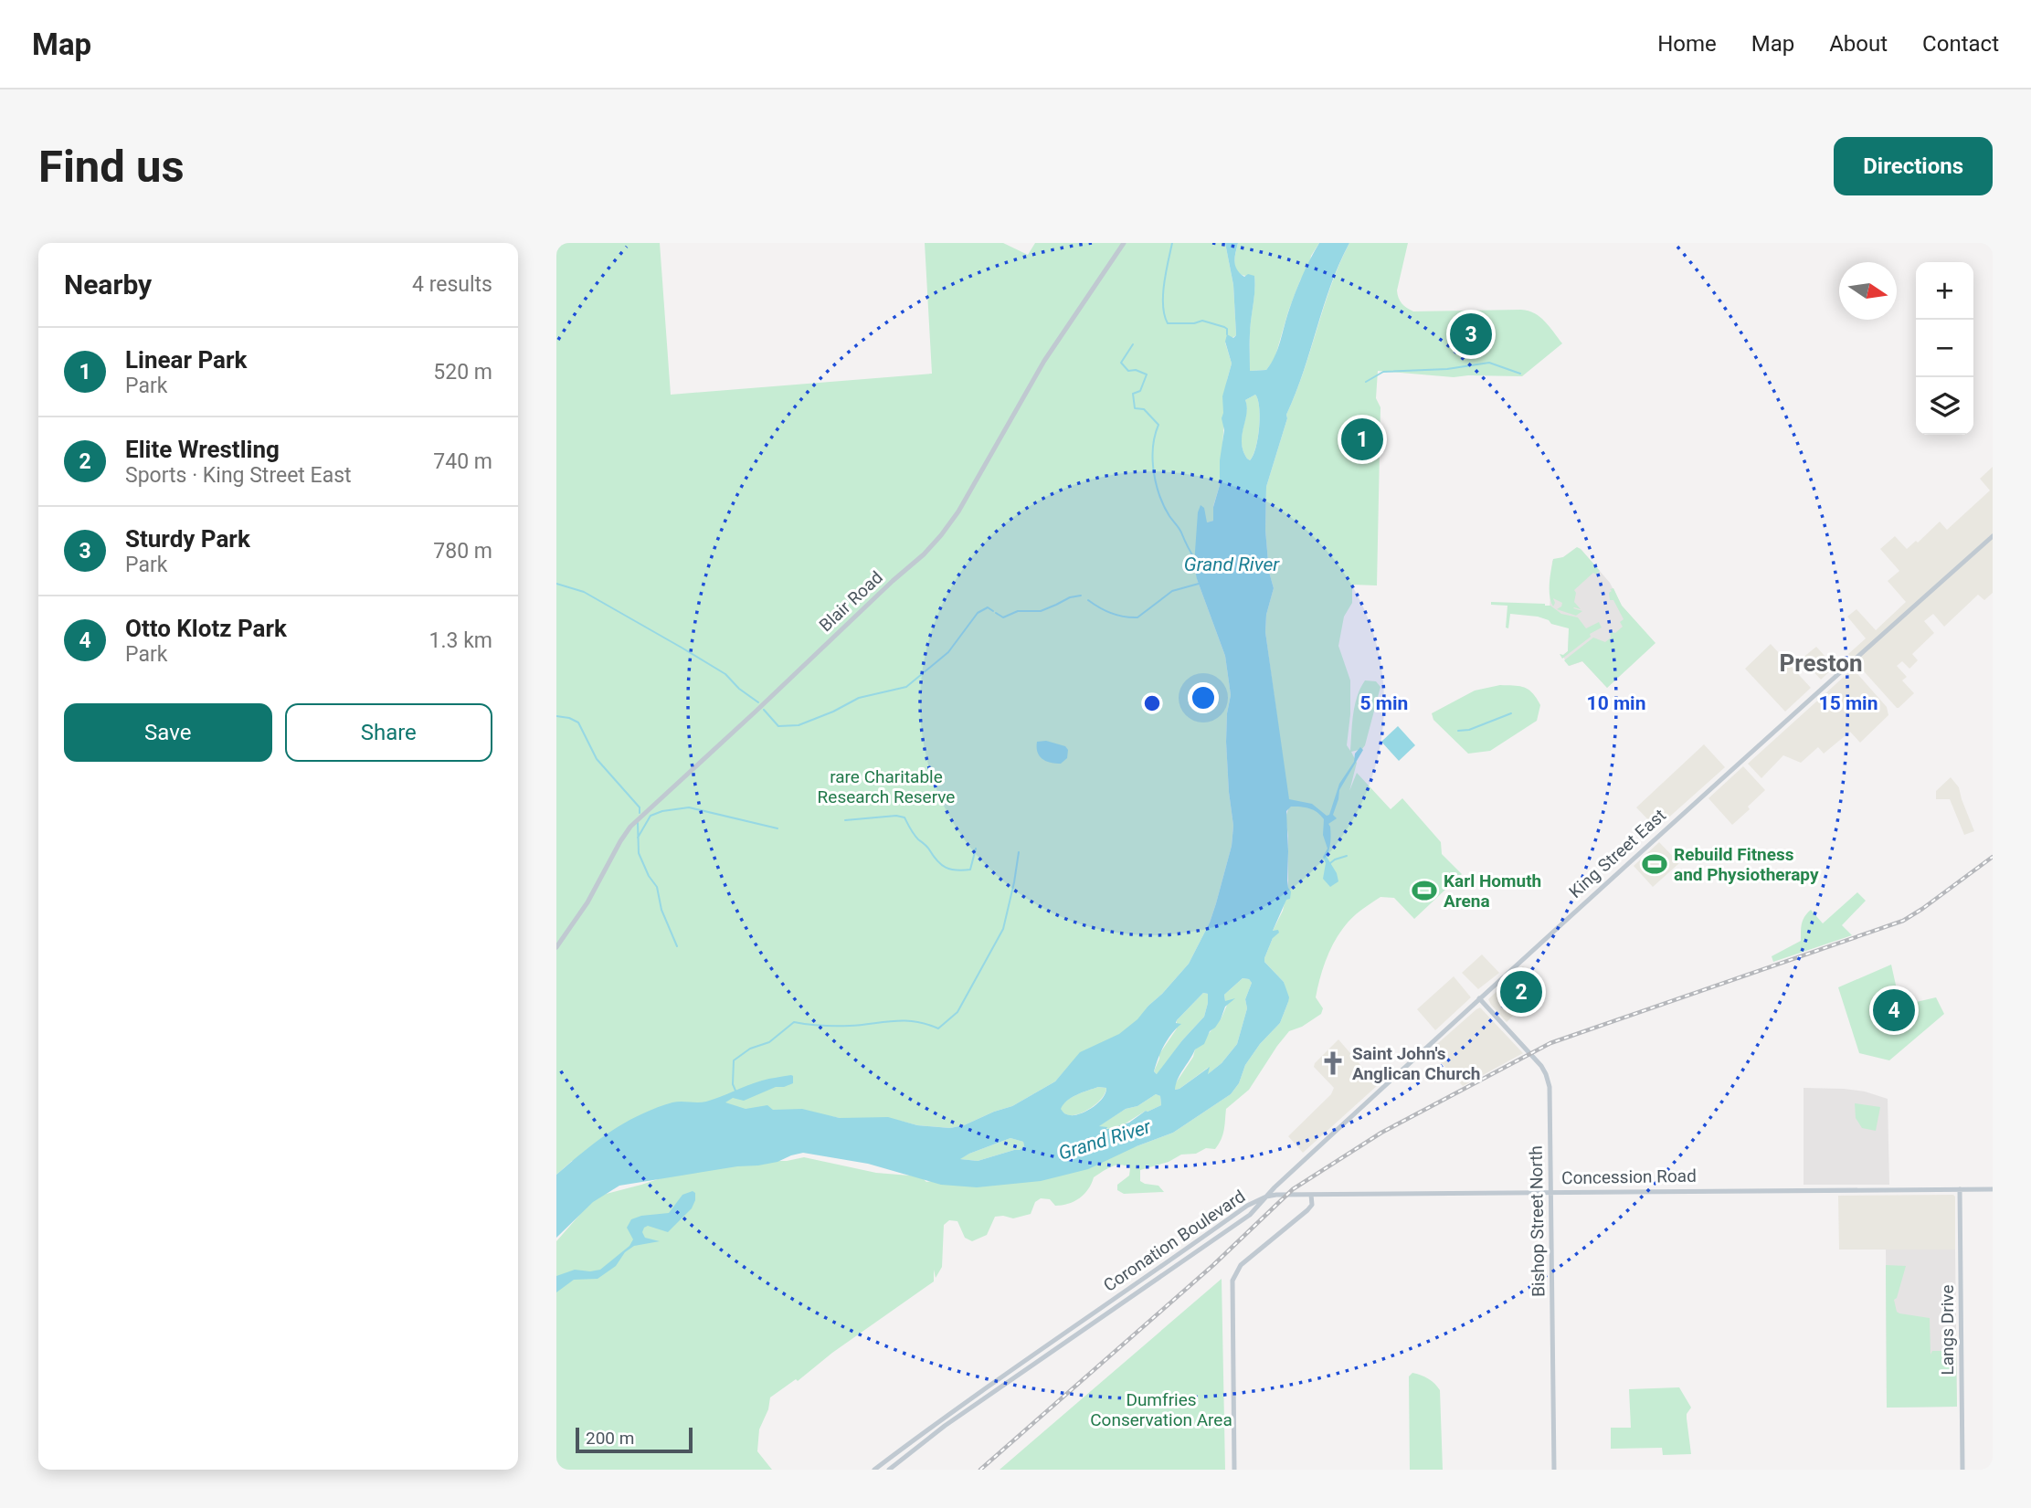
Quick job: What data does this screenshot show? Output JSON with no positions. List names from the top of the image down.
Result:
{
  "streets": {
    "main road": [
      "Blair Road",
      "King Street East",
      "Concession Road",
      "Bishop Street North",
      "Coronation Boulevard",
      "Langs Drive"
    ]
  },
  "crossings": [
    ["King Street East", "Concession Road"],
    ["King Street East", "Bishop Street North"],
    ["King Street East", "Coronation Boulevard"],
    ["Concession Road", "Bishop Street North"],
    ["Concession Road", "Coronation Boulevard"],
    ["Concession Road", "Langs Drive"]
  ],
  "districts": ["Preston"],
  "water": ["Grand River"],
  "parks": ["rare Charitable Research Reserve", "Dumfries Conservation Area"],
  "places": {
    "sports": ["Rebuild Fitness and Physiotherapy", "Karl Homuth Arena"],
    "church": ["Saint John's Anglican Church"]
  },
  "scale_bar": "200 m",
  "north": "right",
  "page": {
    "header": "Map",
    "nav": [
      "Home",
      "Map",
      "About",
      "Contact"
    ],
    "buttons": [
      "Directions",
      ["Save", "Share"]
    ],
    "title": "Find us",
    "heading": ["Nearby", "4 results"],
    "map_buttons": ["+", "−"],
    "pins": [
      "3",
      "1",
      "2",
      "4"
    ],
    "list": [
      {
        "mark": "1",
        "name": "Linear Park",
        "note": "Park",
        "value": "520 m"
      },
      {
        "mark": "2",
        "name": "Elite Wrestling",
        "note": "Sports · King Street East",
        "value": "740 m"
      },
      {
        "mark": "3",
        "name": "Sturdy Park",
        "note": "Park",
        "value": "780 m"
      },
      {
        "mark": "4",
        "name": "Otto Klotz Park",
        "note": "Park",
        "value": "1.3 km"
      }
    ],
    "scale": "200 m"
  },
  "rings": ["5 min", "10 min", "15 min"]
}
